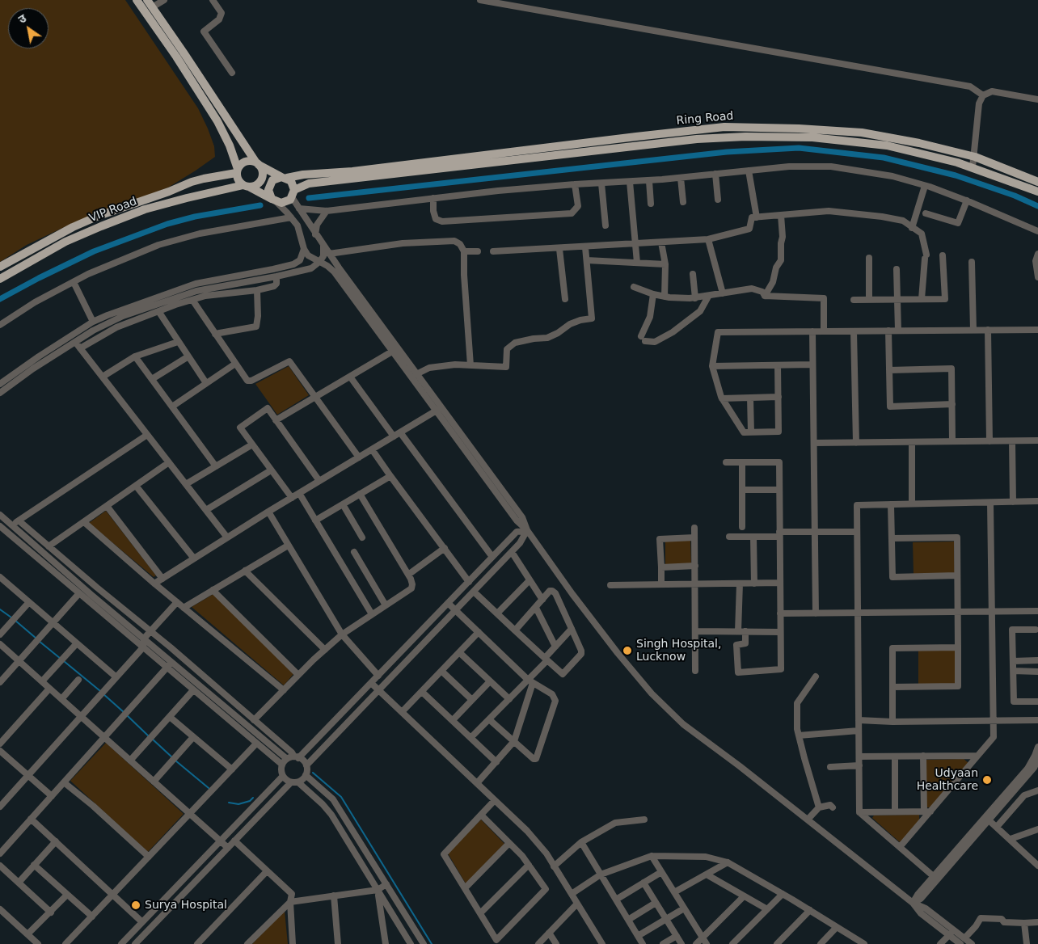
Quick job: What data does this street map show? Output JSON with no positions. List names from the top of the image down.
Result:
{
  "streets": {
    "main road": ["Ring Road", "VIP Road"]
  },
  "places": ["Singh Hospital, Lucknow", "Udyaan Healthcare", "Surya Hospital"],
  "north": "top left"
}
